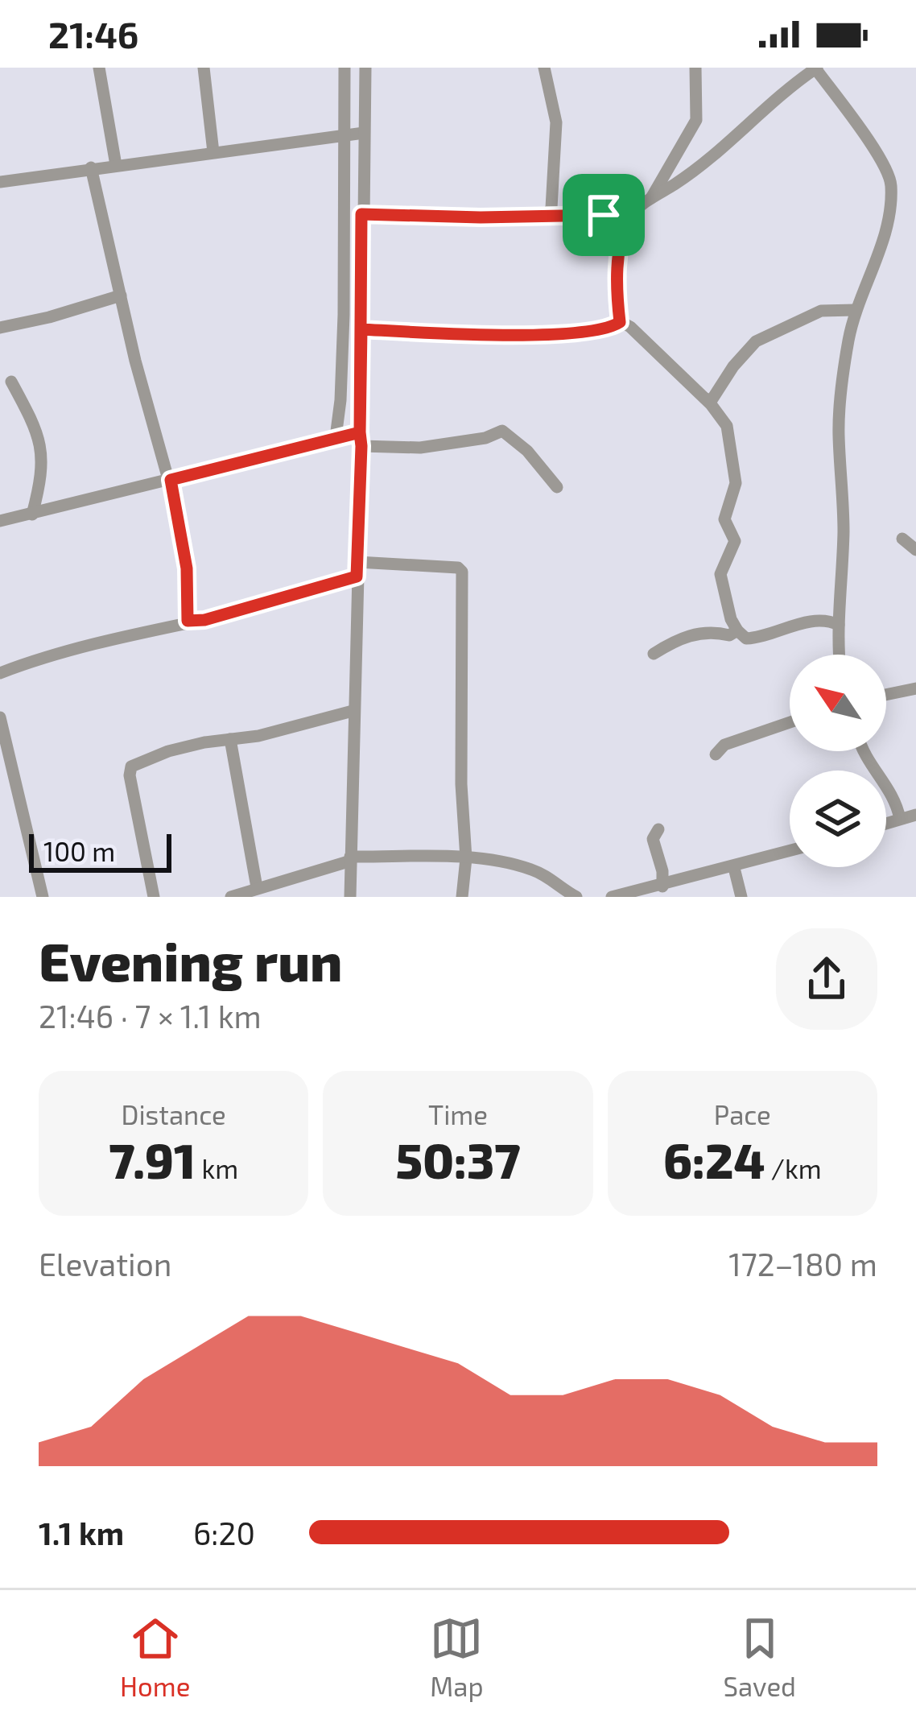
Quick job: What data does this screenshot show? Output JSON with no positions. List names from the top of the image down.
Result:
{
  "scale_bar": "100 m",
  "north": "top left",
  "page": {
    "status": "21:46",
    "scale": "100 m",
    "heading": ["Evening run", "21:46 · 7 × 1.1 km"],
    "stats": [
      ["Distance", "7.91 km"],
      ["Time", "50:37"],
      ["Pace", "6:24 /km"]
    ],
    "chart": ["Elevation", "172–180 m"],
    "list": [
      {
        "name": "1.1 km",
        "note": "6:20"
      }
    ],
    "tabs": ["Home", "Map", "Saved"]
  }
}
